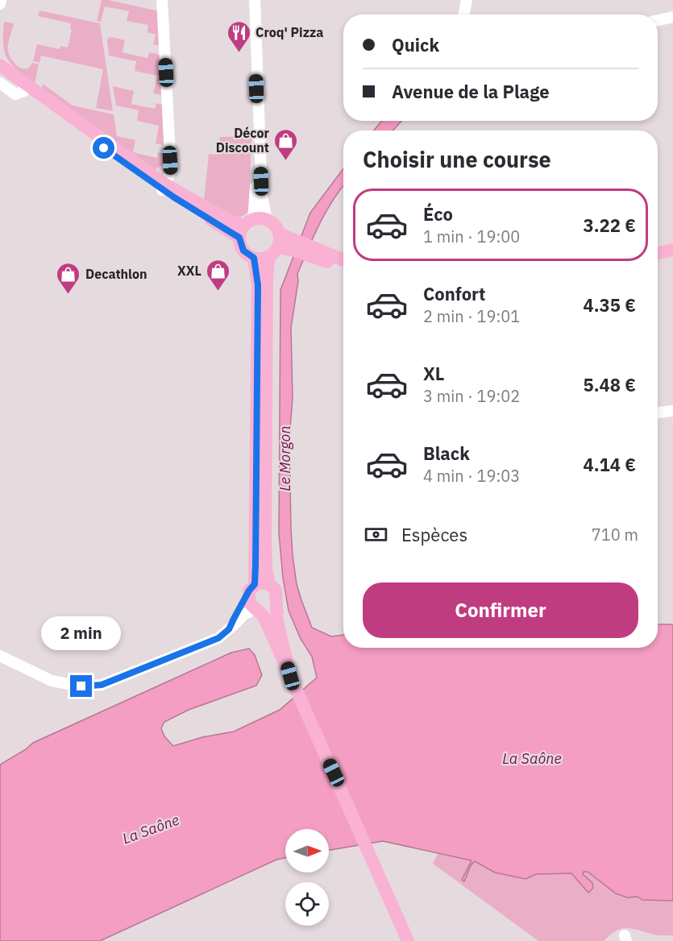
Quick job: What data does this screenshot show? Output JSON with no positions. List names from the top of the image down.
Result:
{
  "water": ["Le Morgon", "La Saône"],
  "places": {
    "restaurant": ["Croq' Pizza"],
    "shop": ["Décor Discount", "XXL", "Decathlon"]
  },
  "north": "right",
  "page": {
    "banner": ["Quick", "Avenue de la Plage"],
    "heading": "Choisir une course",
    "list": [
      {
        "name": "Éco",
        "note": "1 min · 19:00",
        "value": "3.22 €"
      },
      {
        "name": "Confort",
        "note": "2 min · 19:01",
        "value": "4.35 €"
      },
      {
        "name": "XL",
        "note": "3 min · 19:02",
        "value": "5.48 €"
      },
      {
        "name": "Black",
        "note": "4 min · 19:03",
        "value": "4.14 €"
      }
    ],
    "pay": ["Espèces", "710 m"],
    "buttons": "Confirmer",
    "bubble": "2 min"
  }
}
